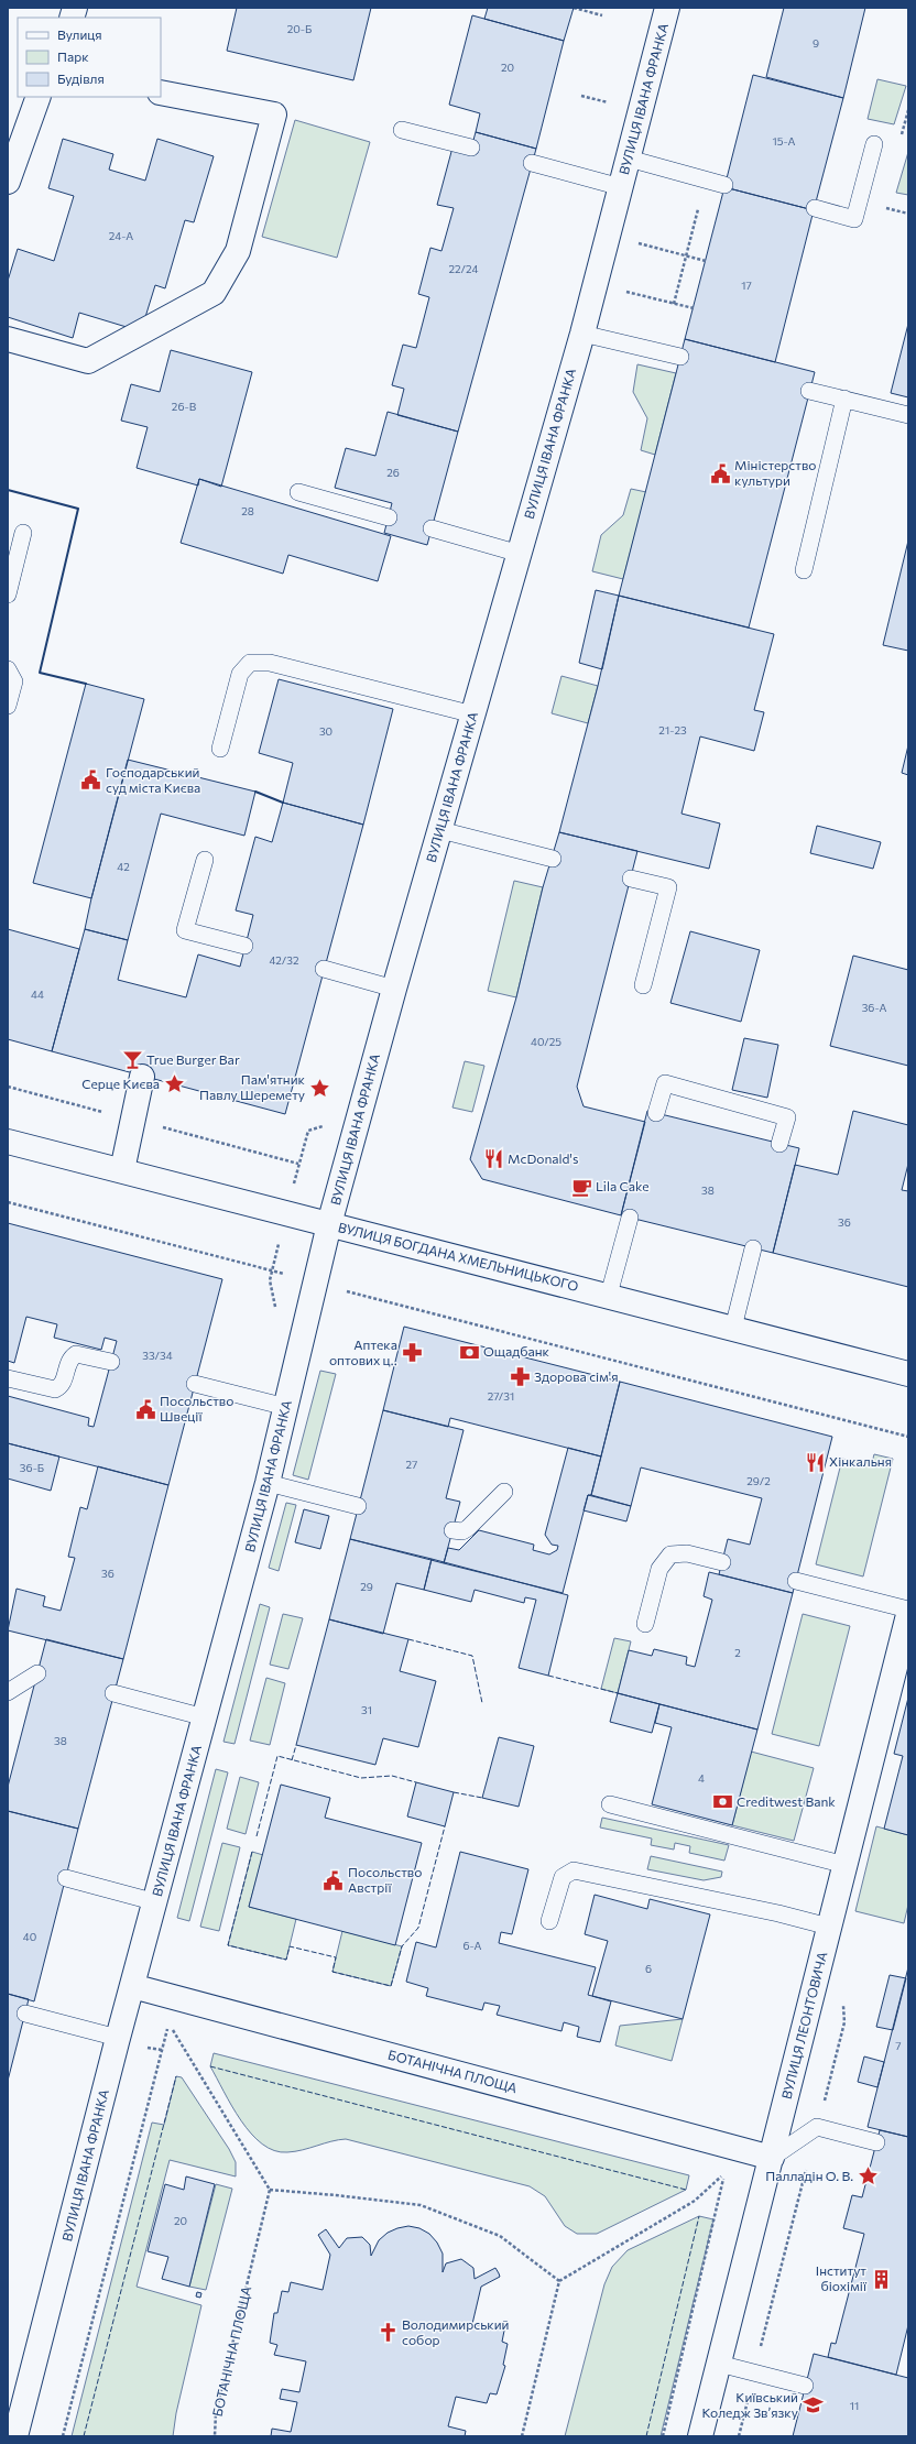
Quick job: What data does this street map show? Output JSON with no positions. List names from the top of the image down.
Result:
{
  "streets": {
    "street": [
      "ВУЛИЦЯ ІВАНА ФРАНКА",
      "ВУЛИЦЯ БОГДАНА ХМЕЛЬНИЦЬКОГО",
      "ВУЛИЦЯ ЛЕОНТОВИЧА",
      "БОТАНІЧНА ПЛОЩА"
    ]
  },
  "crossings": [
    ["ВУЛИЦЯ ІВАНА ФРАНКА", "ВУЛИЦЯ БОГДАНА ХМЕЛЬНИЦЬКОГО"],
    ["ВУЛИЦЯ ІВАНА ФРАНКА", "БОТАНІЧНА ПЛОЩА"],
    ["ВУЛИЦЯ ЛЕОНТОВИЧА", "БОТАНІЧНА ПЛОЩА"]
  ],
  "places": {
    "public building": [
      "Міністерство культури",
      "Господарський суд міста Києва",
      "Посольство Швеції",
      "Посольство Австрії"
    ],
    "bar": ["True Burger Bar"],
    "place": ["Серце Києва", "Пам'ятник Павлу Шеремету", "Палладін О. В."],
    "restaurant": ["McDonald's", "Хінкальня"],
    "cafe": ["Lila Cake"],
    "bank": ["Ощадбанк", "Creditwest Bank"],
    "pharmacy": ["Аптека оптових ц‥", "Здорова сім'я"],
    "building": ["Інститут біохімії"],
    "church": ["Володимирський собор"],
    "school or university": ["Київський Коледж Зв’язку"]
  },
  "house_numbers": [
    "20-Б",
    "9",
    "20",
    "15-А",
    "24-А",
    "22/24",
    "17",
    "26-В",
    "26",
    "28",
    "21-23",
    "30",
    "42",
    "42/32",
    "44",
    "36-А",
    "40/25",
    "38",
    "36",
    "33/34",
    "27/31",
    "27",
    "36-Б",
    "29/2",
    "36",
    "29",
    "2",
    "31",
    "38",
    "4",
    "40",
    "6-А",
    "6",
    "7",
    "20",
    "11"
  ],
  "legend": ["Вулиця", "Парк", "Будівля"]
}
